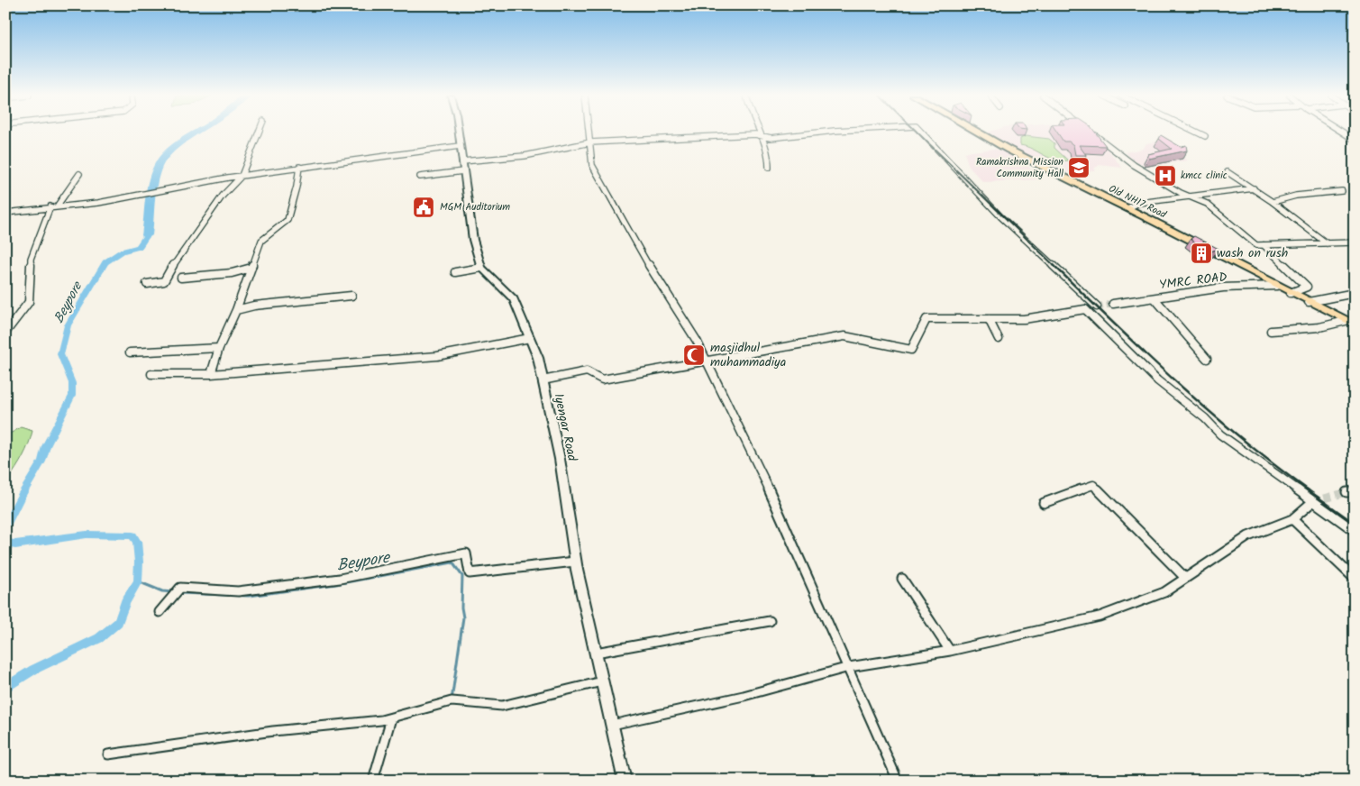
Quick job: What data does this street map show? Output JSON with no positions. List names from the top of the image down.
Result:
{
  "streets": {
    "main road": ["Old NH17 Road", "Iyengar Road"],
    "street": ["YMRC ROAD"]
  },
  "crossings": [
    ["Old NH17 Road", "YMRC ROAD"]
  ],
  "water": ["Beypore"],
  "places": {
    "school or university": ["Ramakrishna Mission Community Hall"],
    "hospital": ["kmcc clinic"],
    "public building": ["MGM Auditorium"],
    "building": ["wash on rush"],
    "mosque": ["masjidhul muhammadiya"]
  }
}
